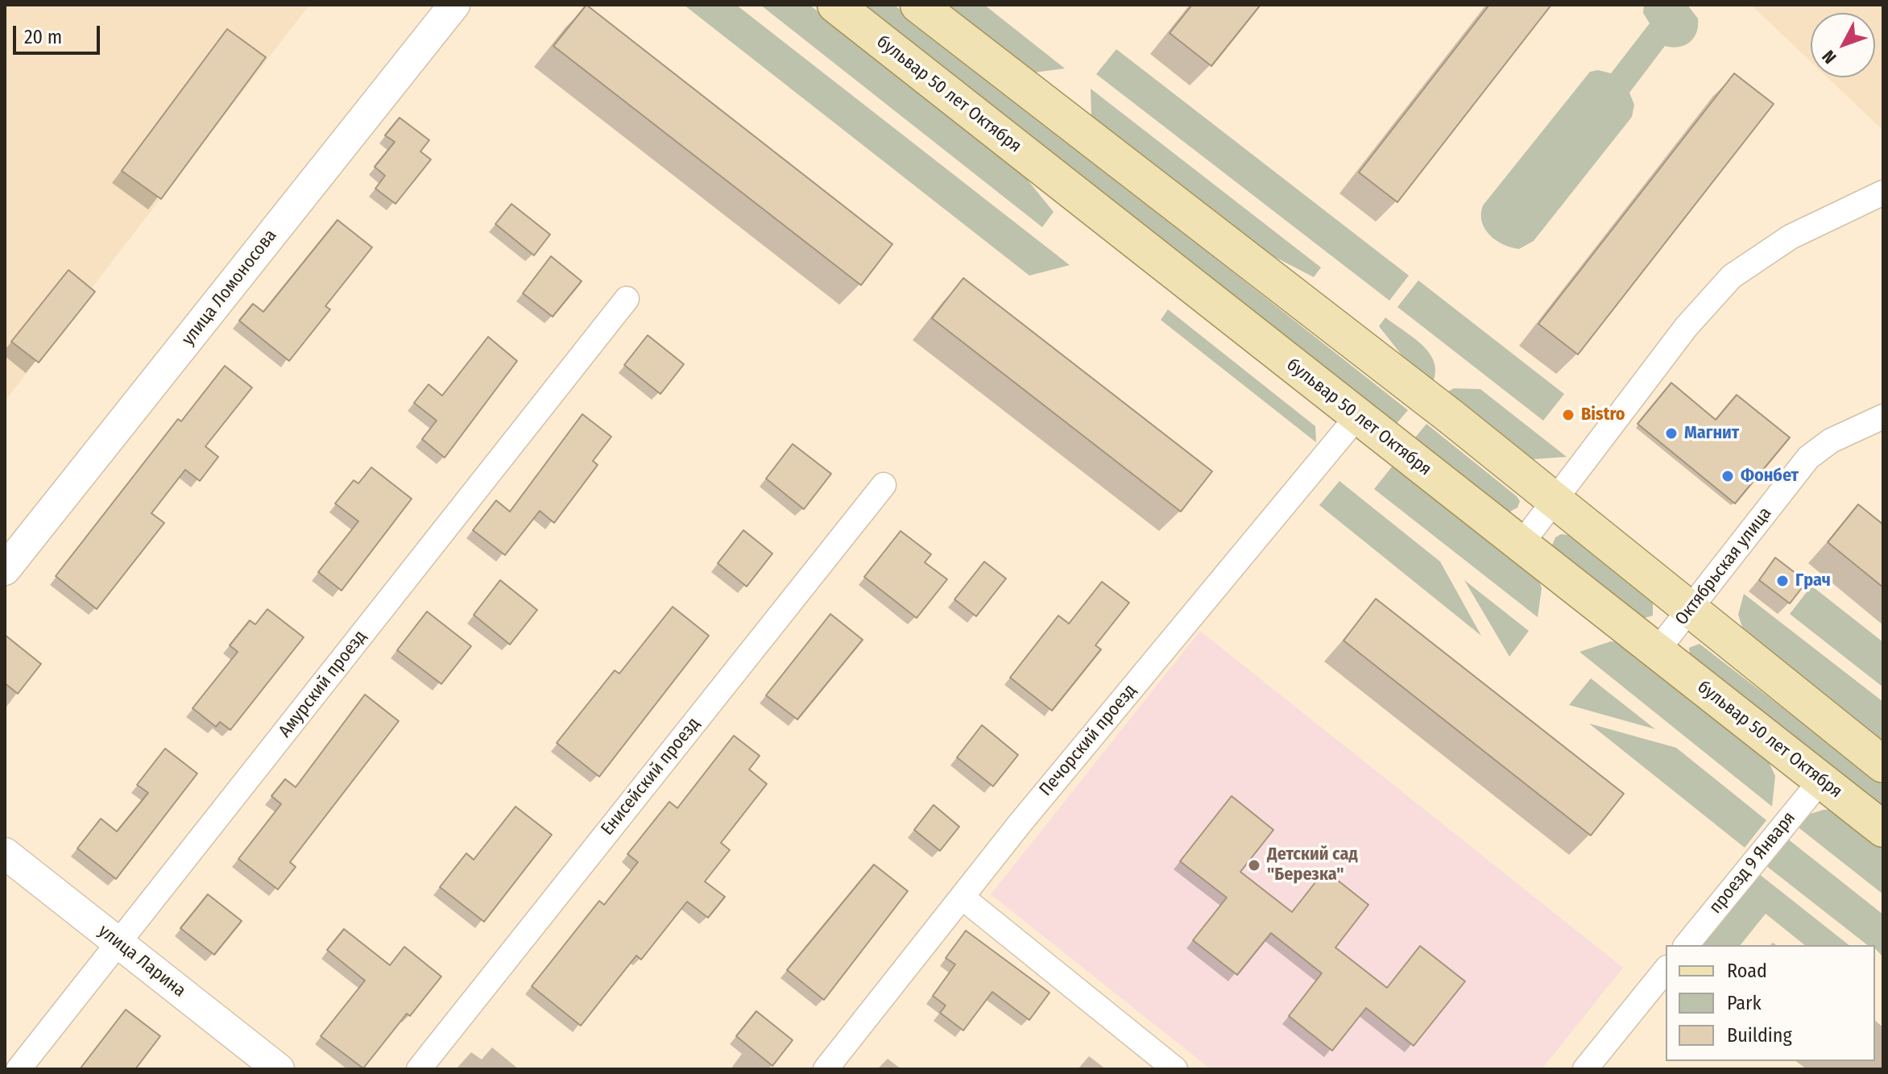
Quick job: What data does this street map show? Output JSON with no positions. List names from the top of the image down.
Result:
{
  "streets": {
    "main road": ["бульвар 50 лет Октября"],
    "street": [
      "улица Ломоносова",
      "Октябрьская улица",
      "Амурский проезд",
      "Печорский проезд",
      "Енисейский проезд",
      "проезд 9 Января",
      "улица Ларина"
    ]
  },
  "crossings": [
    ["бульвар 50 лет Октября", "Октябрьская улица"],
    ["бульвар 50 лет Октября", "Печорский проезд"],
    ["бульвар 50 лет Октября", "проезд 9 Января"],
    ["Амурский проезд", "улица Ларина"]
  ],
  "places": [
    "Bistro",
    "Магнит",
    "Фонбет",
    "Грач",
    "Детский сад \"Березка\""
  ],
  "legend": ["Road", "Park", "Building"],
  "scale_bar": "20 m",
  "north": "bottom left"
}
